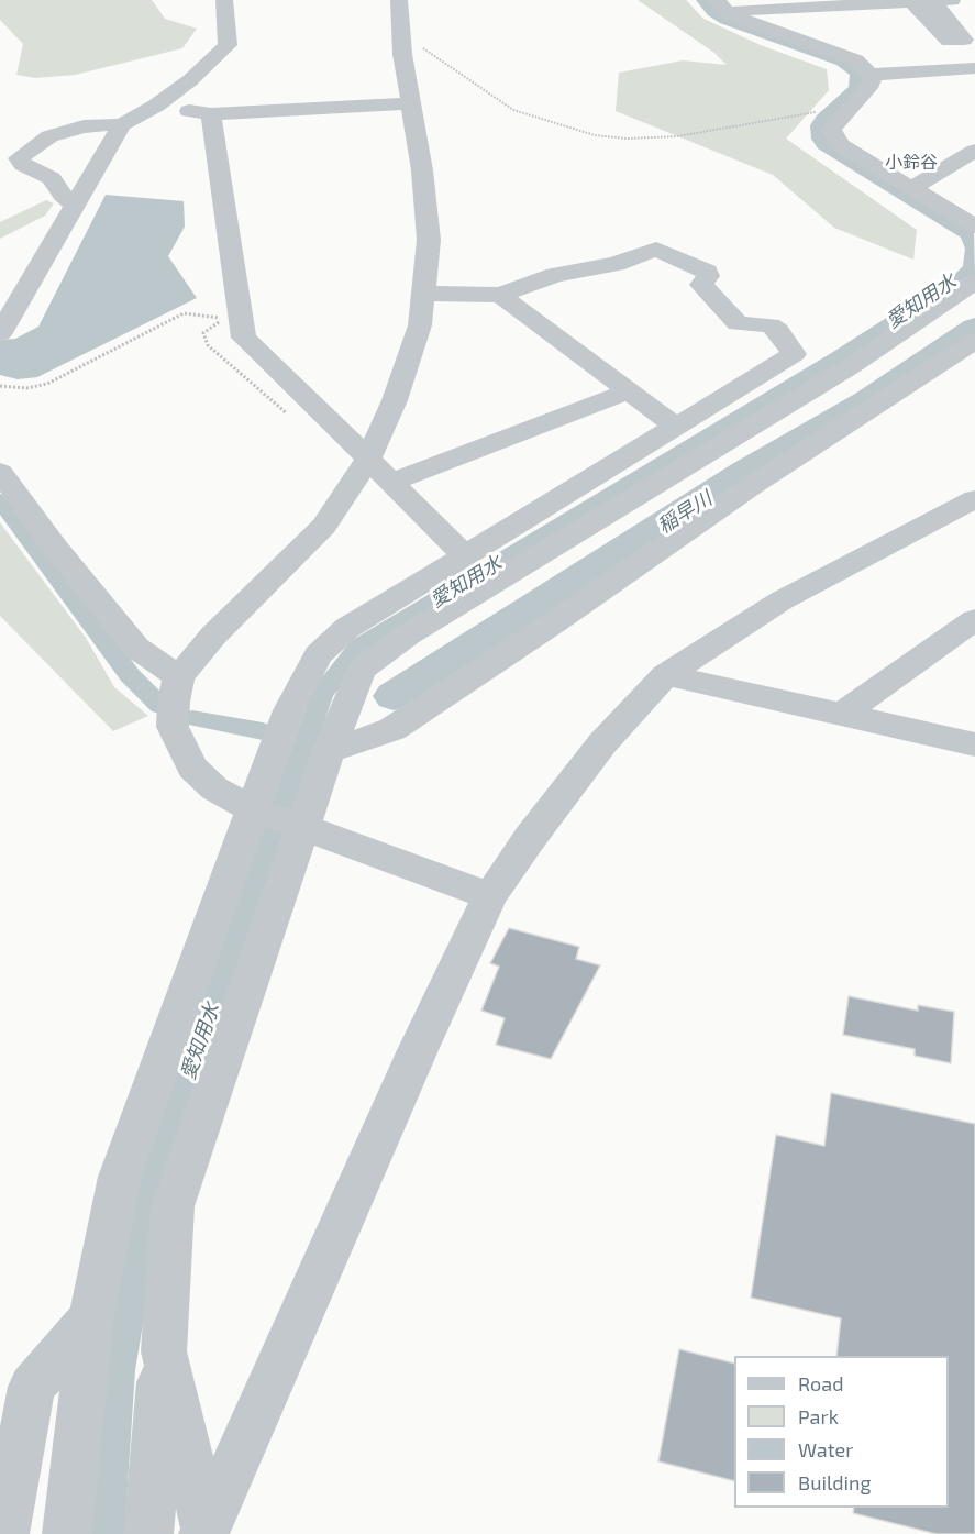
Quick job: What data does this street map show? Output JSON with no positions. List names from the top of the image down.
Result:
{
  "districts": ["小鈴谷"],
  "water": ["愛知用水", "稲早川"],
  "legend": [
    "Road",
    "Park",
    "Water",
    "Building"
  ]
}
